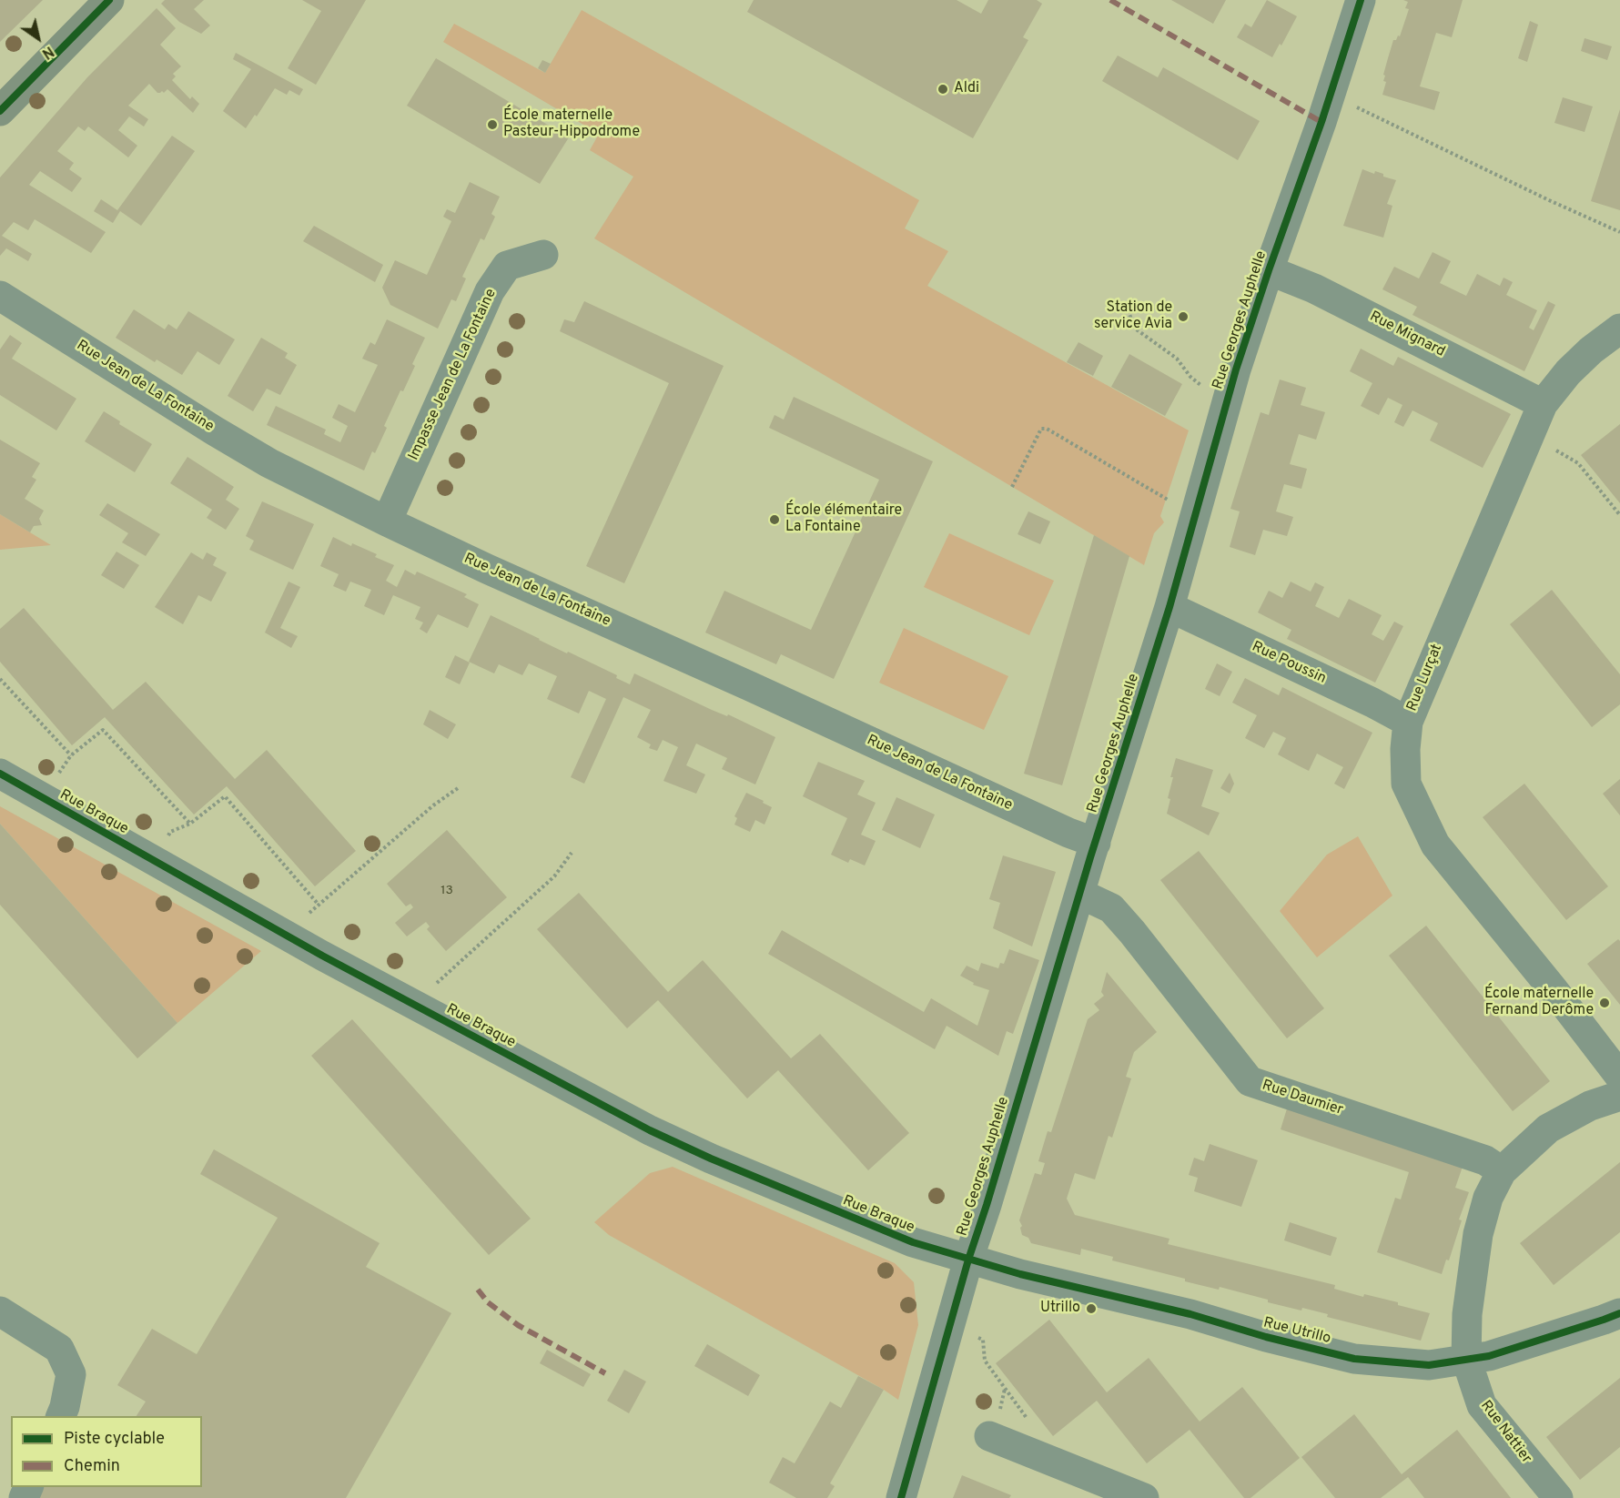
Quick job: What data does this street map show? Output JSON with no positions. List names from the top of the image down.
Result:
{
  "streets": {
    "street": [
      "Rue Georges Auphelle",
      "Rue Mignard",
      "Impasse Jean de La Fontaine",
      "Rue Jean de La Fontaine",
      "Rue Poussin",
      "Rue Lurçat",
      "Rue Braque",
      "Rue Daumier",
      "Rue Utrillo",
      "Rue Nattier"
    ]
  },
  "crossings": [
    ["Rue Georges Auphelle", "Rue Mignard"],
    ["Rue Georges Auphelle", "Rue Jean de La Fontaine"],
    ["Rue Georges Auphelle", "Rue Poussin"],
    ["Rue Georges Auphelle", "Rue Braque"],
    ["Rue Georges Auphelle", "Rue Daumier"],
    ["Rue Georges Auphelle", "Rue Utrillo"],
    ["Rue Mignard", "Rue Lurçat"],
    ["Impasse Jean de La Fontaine", "Rue Jean de La Fontaine"],
    ["Rue Poussin", "Rue Lurçat"],
    ["Rue Braque", "Rue Utrillo"],
    ["Rue Utrillo", "Rue Nattier"]
  ],
  "places": [
    "Aldi",
    "École maternelle Pasteur-Hippodrome",
    "Station de service Avia",
    "École élémentaire La Fontaine",
    "École maternelle Fernand Derôme",
    "Utrillo"
  ],
  "house_numbers": ["13"],
  "legend": ["Piste cyclable", "Chemin"],
  "north": "bottom right"
}
